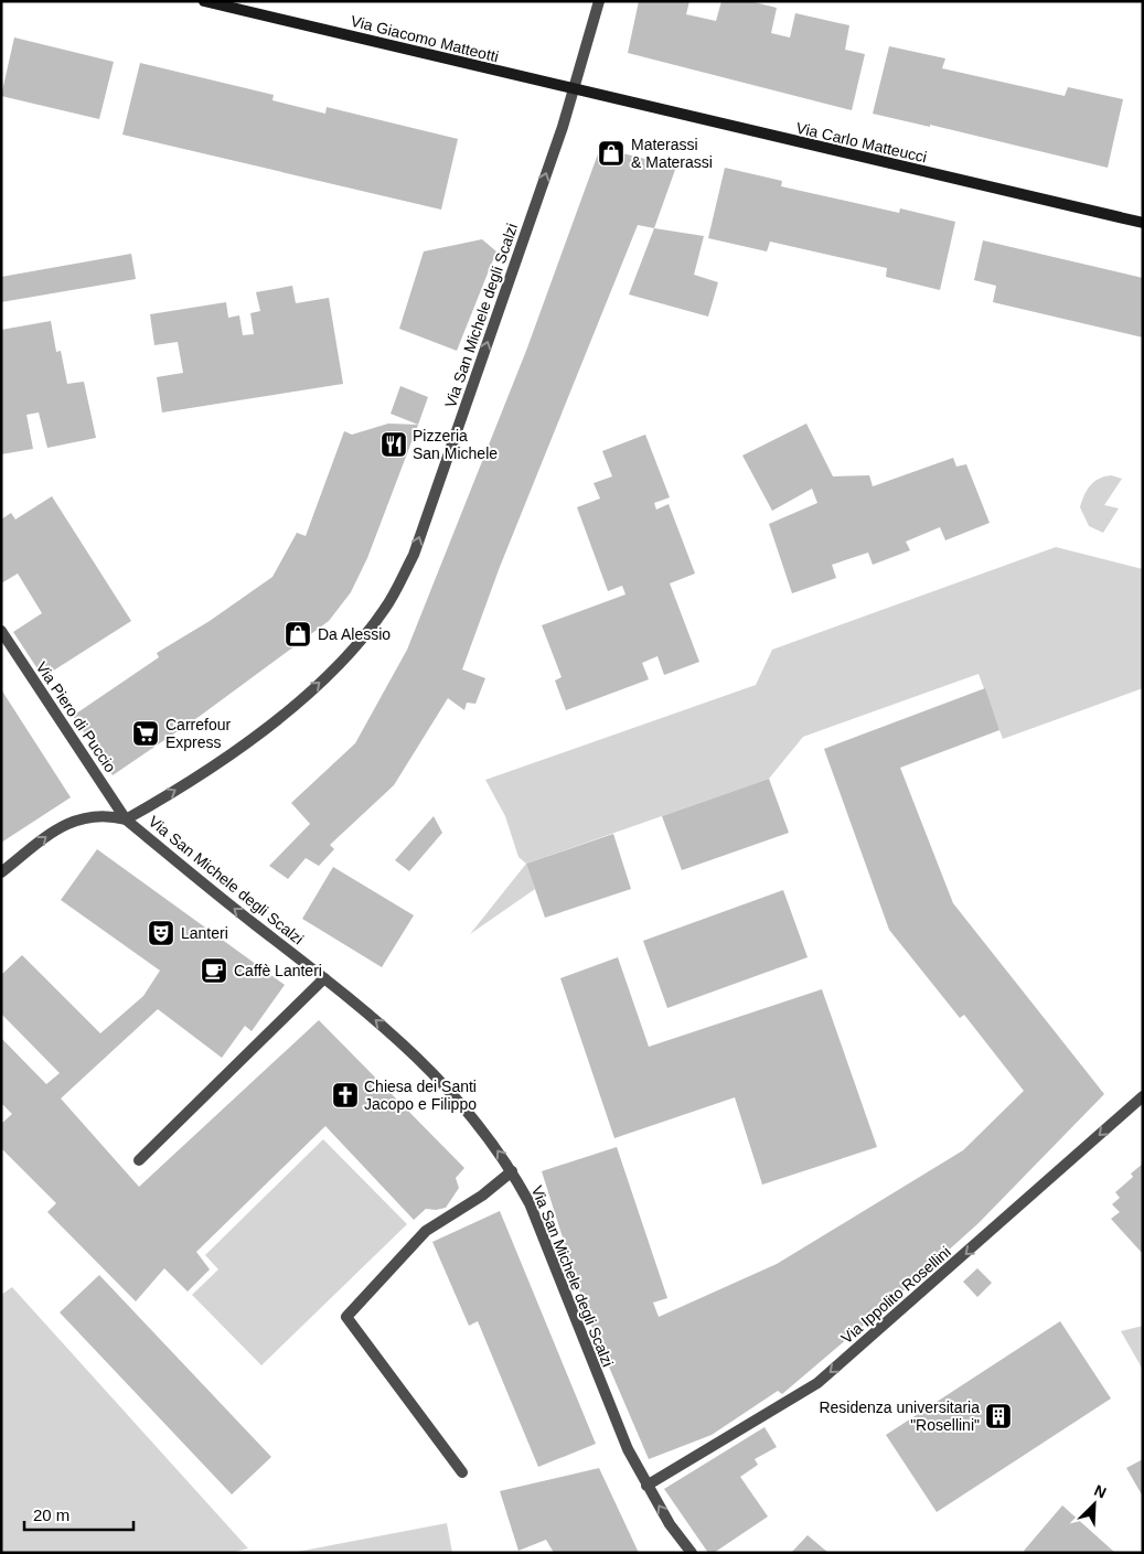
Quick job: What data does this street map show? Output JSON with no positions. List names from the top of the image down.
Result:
{
  "streets": {
    "main road": ["Via Giacomo Matteotti", "Via Carlo Matteucci"],
    "street": ["Via San Michele degli Scalzi", "Via Piero di Puccio", "Via Ippolito Rosellini"]
  },
  "crossings": [
    ["Via Giacomo Matteotti", "Via Carlo Matteucci"],
    ["Via Giacomo Matteotti", "Via San Michele degli Scalzi"],
    ["Via Carlo Matteucci", "Via San Michele degli Scalzi"],
    ["Via San Michele degli Scalzi", "Via Piero di Puccio"],
    ["Via San Michele degli Scalzi", "Via Ippolito Rosellini"]
  ],
  "one_way": ["Via Ippolito Rosellini"],
  "places": {
    "shop": ["Materassi & Materassi", "Da Alessio"],
    "restaurant": ["Pizzeria San Michele"],
    "supermarket": ["Carrefour Express"],
    "theatre": ["Lanteri"],
    "cafe": ["Caffè Lanteri"],
    "church": ["Chiesa dei Santi Jacopo e Filippo"],
    "building": ["Residenza universitaria \"Rosellini\""]
  },
  "scale_bar": "20 m",
  "north": "top right"
}
